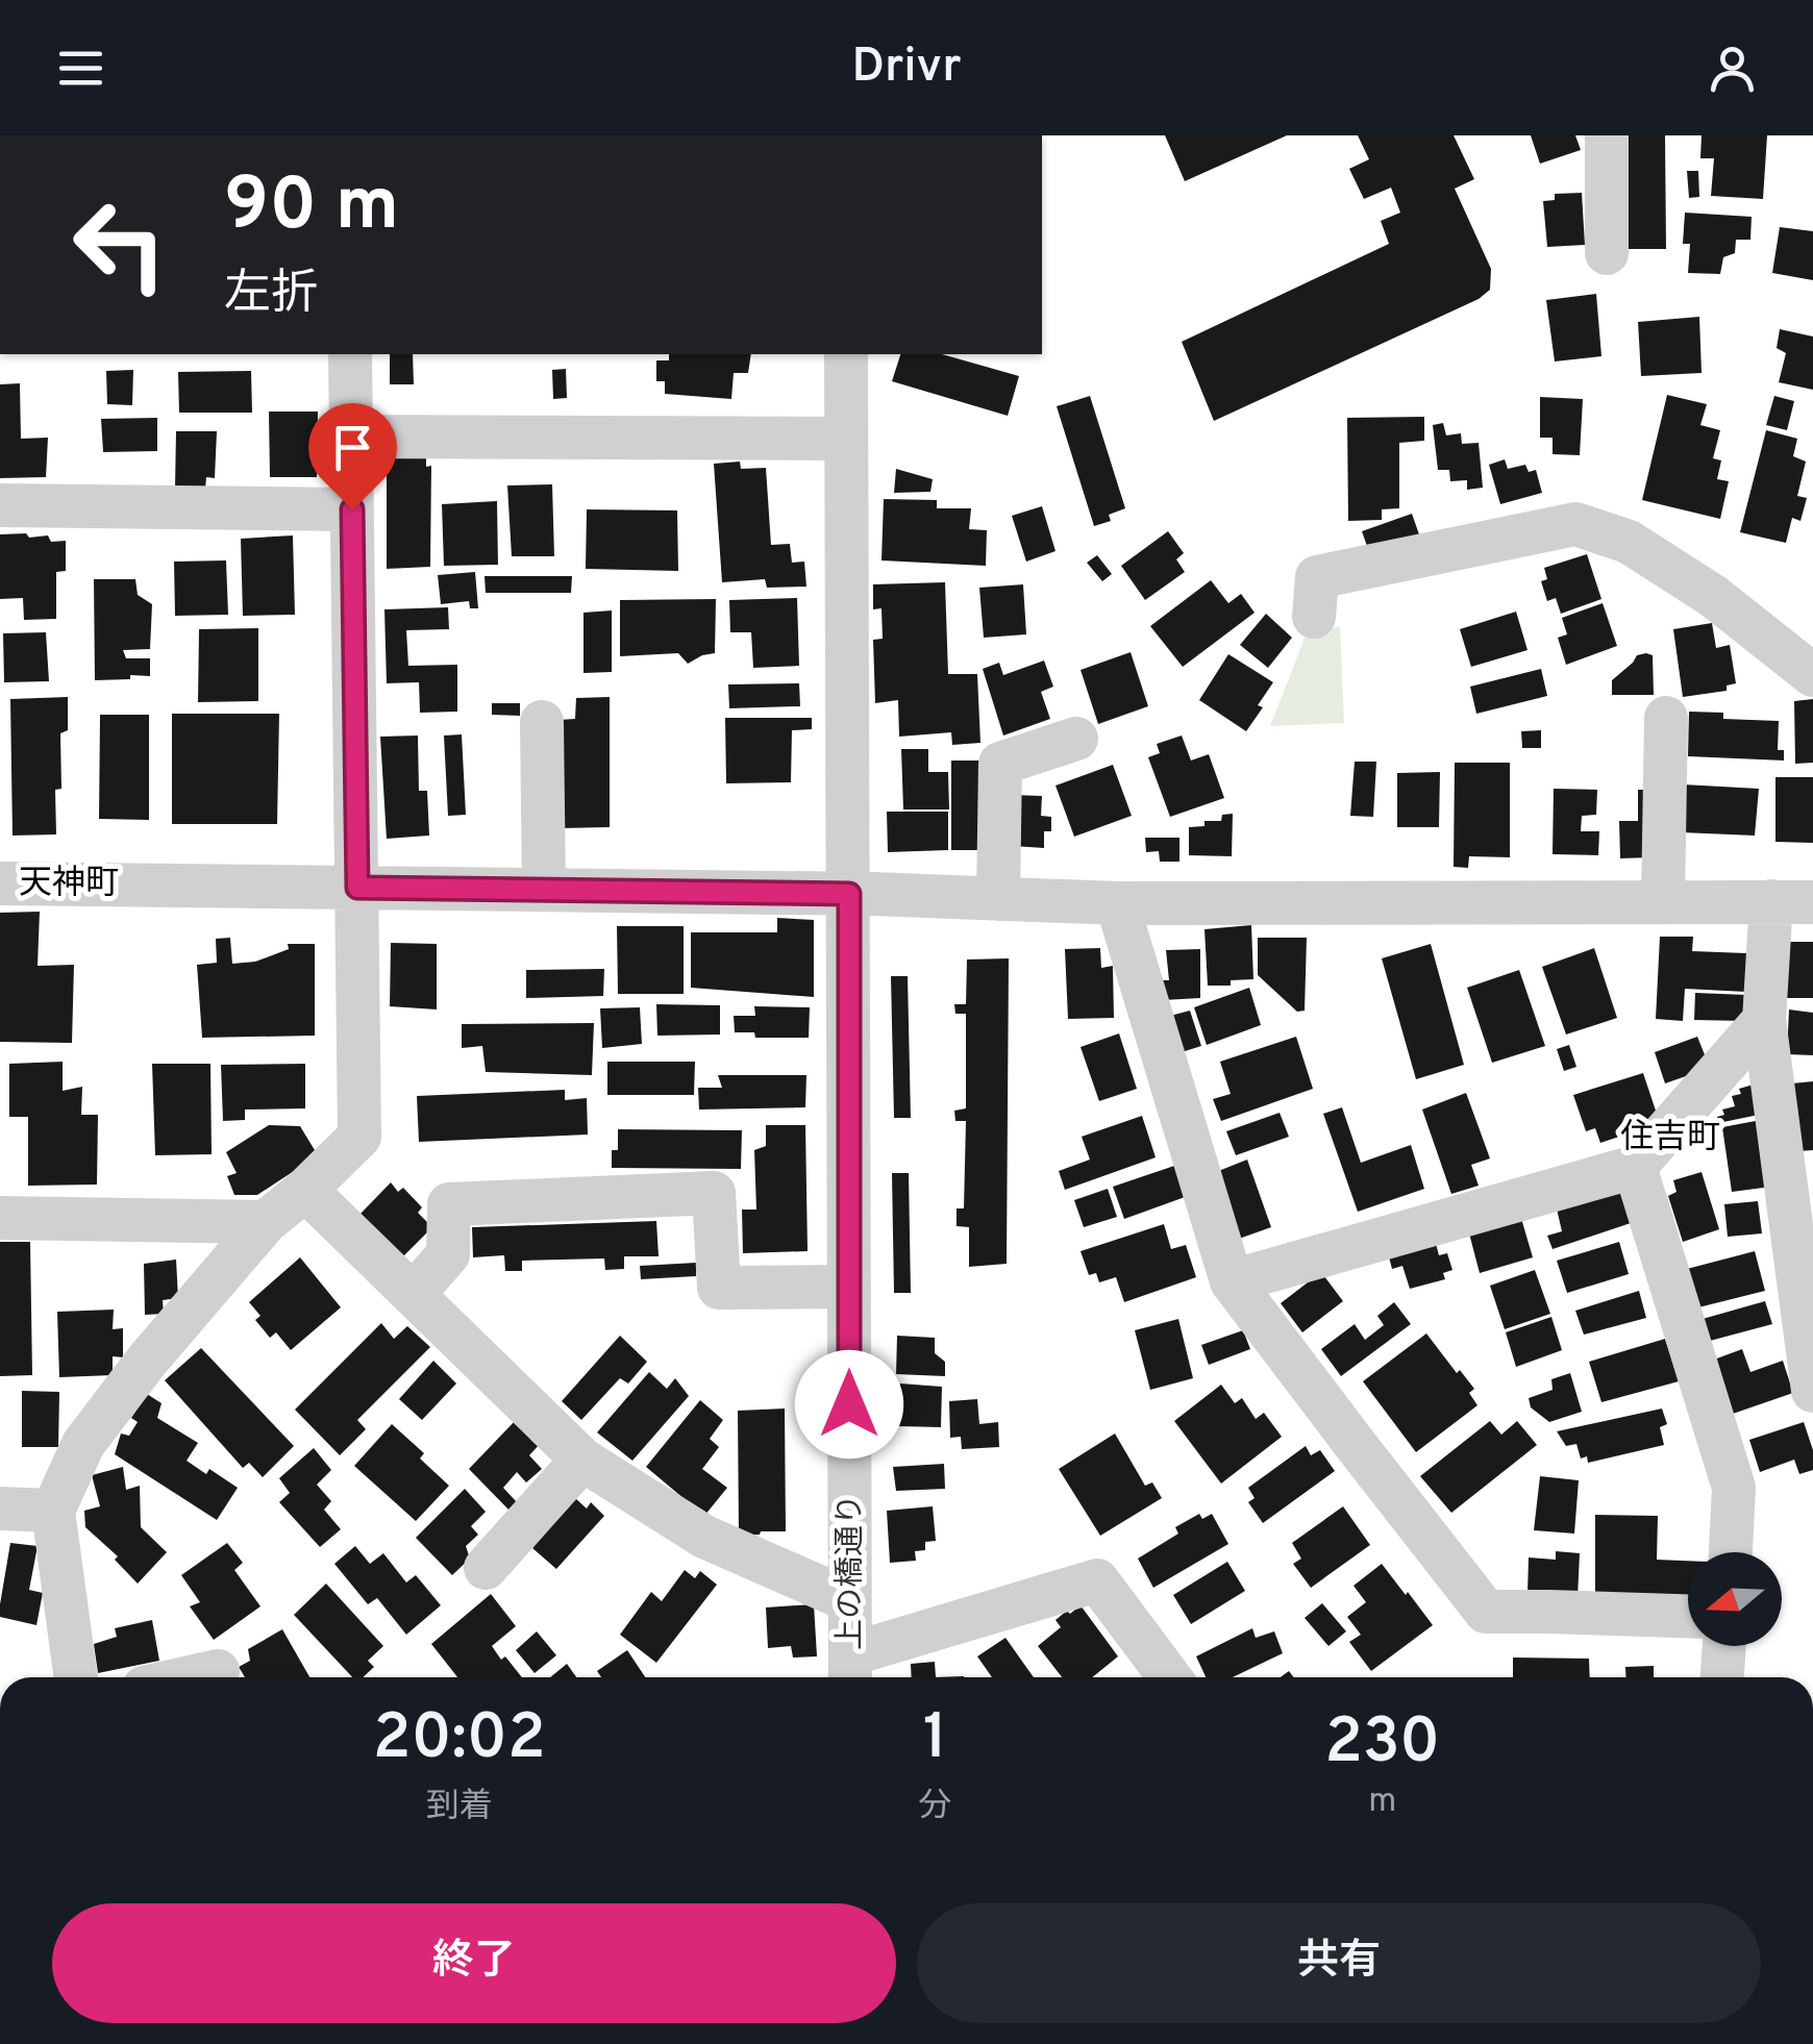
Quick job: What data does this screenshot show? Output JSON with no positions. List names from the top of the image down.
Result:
{
  "streets": {
    "street": ["上の橋通り"]
  },
  "districts": ["天神町", "住吉町"],
  "north": "left",
  "page": {
    "header": "Drivr",
    "turn": ["90 m", "左折"],
    "eta": [
      "20:02",
      "到着",
      "1",
      "分",
      "230",
      "m"
    ],
    "buttons": ["終了", "共有"]
  }
}
